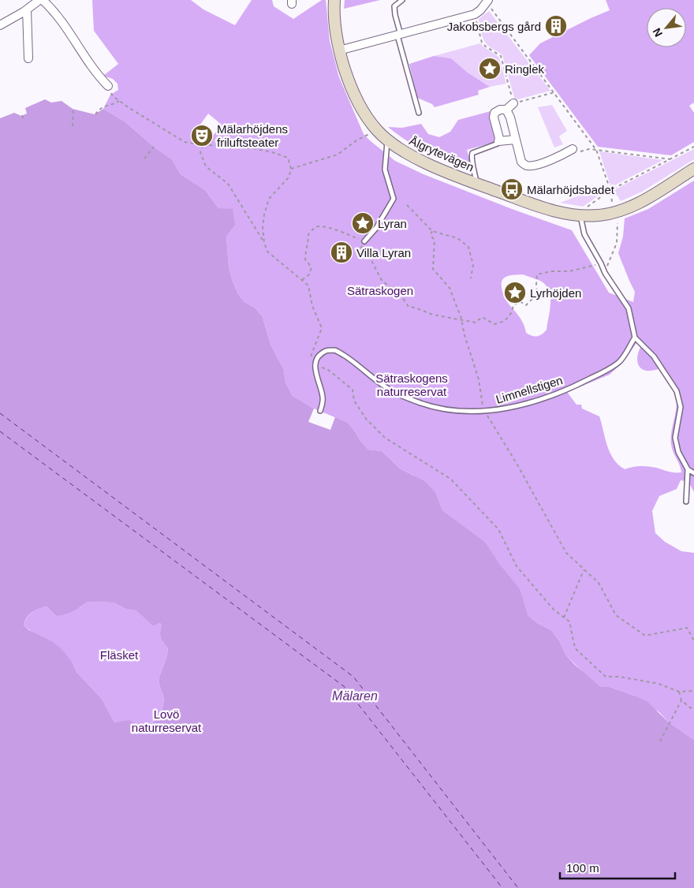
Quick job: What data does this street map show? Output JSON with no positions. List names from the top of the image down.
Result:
{
  "streets": {
    "street": ["Ålgrytevägen"],
    "lane": ["Limnellstigen"]
  },
  "water": ["Mälaren"],
  "parks": [
    "Sätraskogen",
    "Sätraskogens naturreservat",
    "Fläsket",
    "Lovö naturreservat"
  ],
  "places": {
    "building": ["Jakobsbergs gård", "Villa Lyran"],
    "place": ["Ringlek", "Lyran", "Lyrhöjden"],
    "theatre": ["Mälarhöjdens friluftsteater"],
    "bus stop": ["Mälarhöjdsbadet"]
  },
  "scale_bar": "100 m",
  "north": "bottom left"
}
